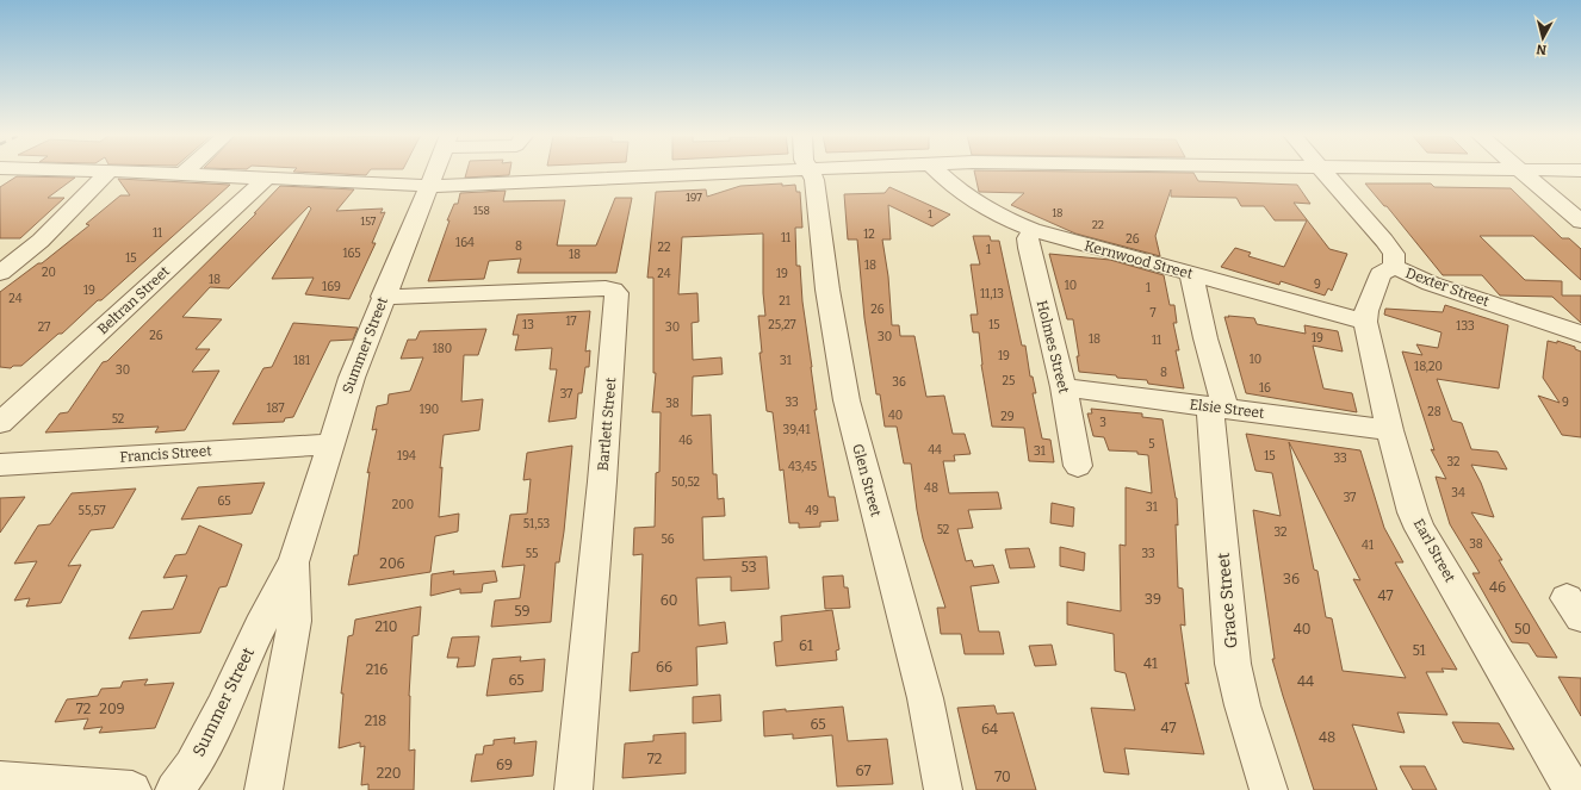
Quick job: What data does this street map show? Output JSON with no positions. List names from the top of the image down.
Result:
{
  "streets": {
    "street": [
      "Kernwood Street",
      "Dexter Street",
      "Beltran Street",
      "Summer Street",
      "Holmes Street",
      "Elsie Street",
      "Bartlett Street",
      "Francis Street",
      "Glen Street",
      "Earl Street",
      "Grace Street"
    ]
  },
  "crossings": [
    ["Kernwood Street", "Holmes Street"],
    ["Kernwood Street", "Earl Street"],
    ["Kernwood Street", "Grace Street"],
    ["Dexter Street", "Earl Street"],
    ["Summer Street", "Bartlett Street"],
    ["Summer Street", "Francis Street"],
    ["Holmes Street", "Elsie Street"],
    ["Elsie Street", "Earl Street"],
    ["Elsie Street", "Grace Street"]
  ],
  "house_numbers": [
    "197",
    "158",
    "18",
    "1",
    "157",
    "22",
    "11",
    "12",
    "11",
    "26",
    "164",
    "8",
    "22",
    "1",
    "165",
    "18",
    "15",
    "18",
    "20",
    "24",
    "19",
    "18",
    "9",
    "10",
    "169",
    "1",
    "19",
    "11,13",
    "24",
    "21",
    "26",
    "7",
    "17",
    "13",
    "25,27",
    "15",
    "133",
    "27",
    "30",
    "26",
    "30",
    "19",
    "18",
    "11",
    "180",
    "19",
    "10",
    "181",
    "31",
    "18,20",
    "30",
    "8",
    "25",
    "36",
    "16",
    "37",
    "33",
    "9",
    "38",
    "187",
    "190",
    "28",
    "40",
    "29",
    "52",
    "3",
    "39,41",
    "46",
    "5",
    "44",
    "31",
    "194",
    "15",
    "33",
    "32",
    "43,45",
    "50,52",
    "48",
    "34",
    "37",
    "65",
    "200",
    "31",
    "55,57",
    "49",
    "51,53",
    "52",
    "32",
    "56",
    "38",
    "41",
    "55",
    "33",
    "206",
    "53",
    "36",
    "46",
    "47",
    "39",
    "60",
    "59",
    "210",
    "40",
    "50",
    "61",
    "51",
    "41",
    "66",
    "216",
    "65",
    "44",
    "72",
    "209",
    "218",
    "65",
    "47",
    "64",
    "48",
    "72",
    "69",
    "67",
    "220",
    "70"
  ],
  "north": "bottom"
}
